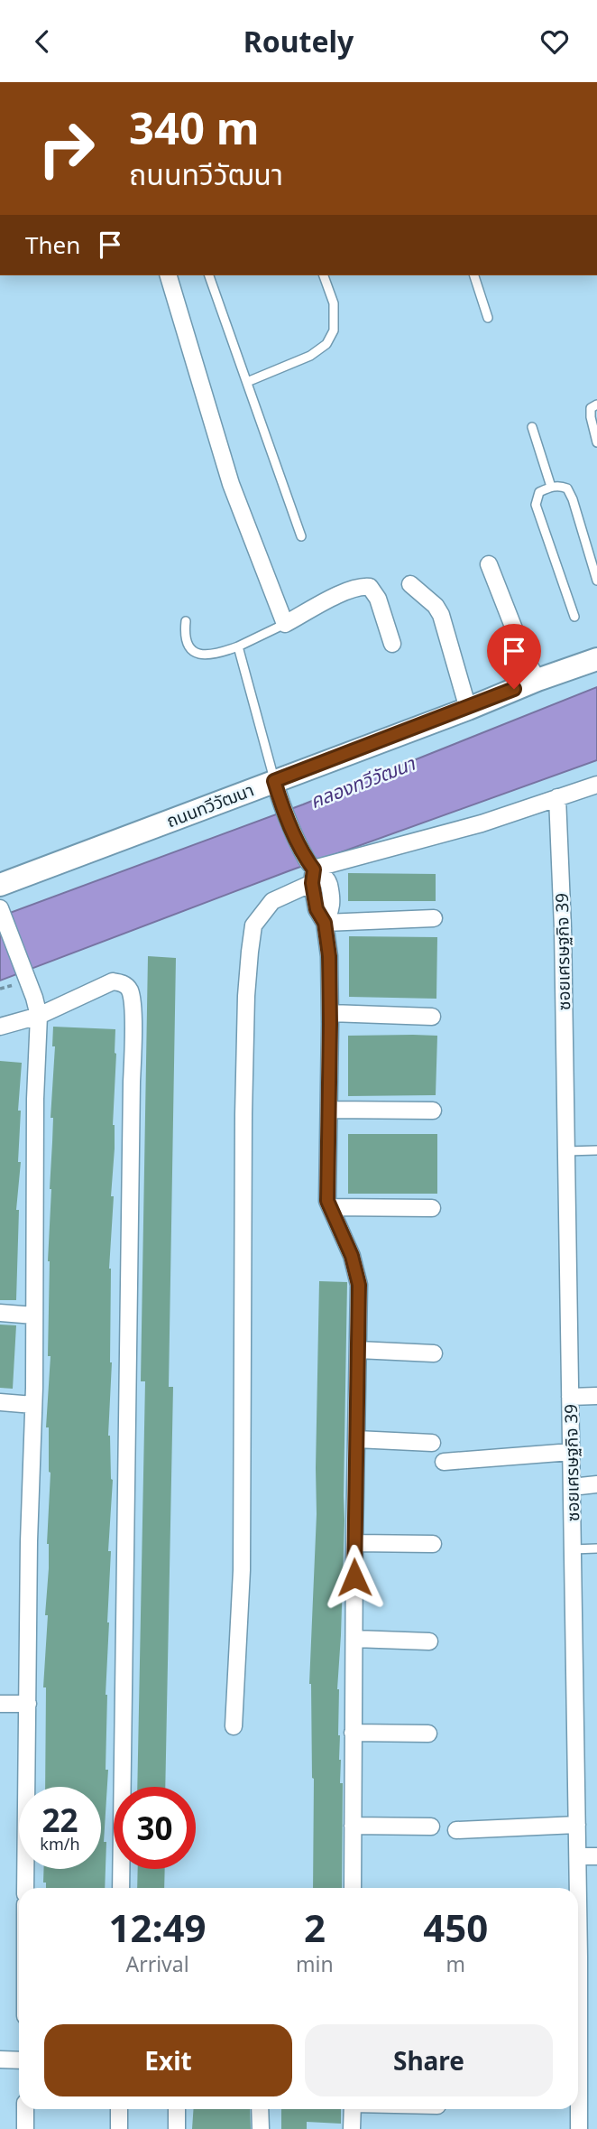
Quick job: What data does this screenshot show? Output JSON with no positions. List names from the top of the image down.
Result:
{
  "streets": {
    "main road": ["ถนนทวีวัฒนา"],
    "street": ["ซอยเศรษฐกิจ 39"]
  },
  "water": ["คลองทวีวัฒนา"],
  "page": {
    "header": "Routely",
    "turn": ["340 m", "ถนนทวีวัฒนา"],
    "then": "Then",
    "speed": "22 km/h",
    "limit": "30",
    "eta": [
      "12:49",
      "Arrival",
      "2",
      "min",
      "450",
      "m"
    ],
    "buttons": ["Exit", "Share"]
  }
}
